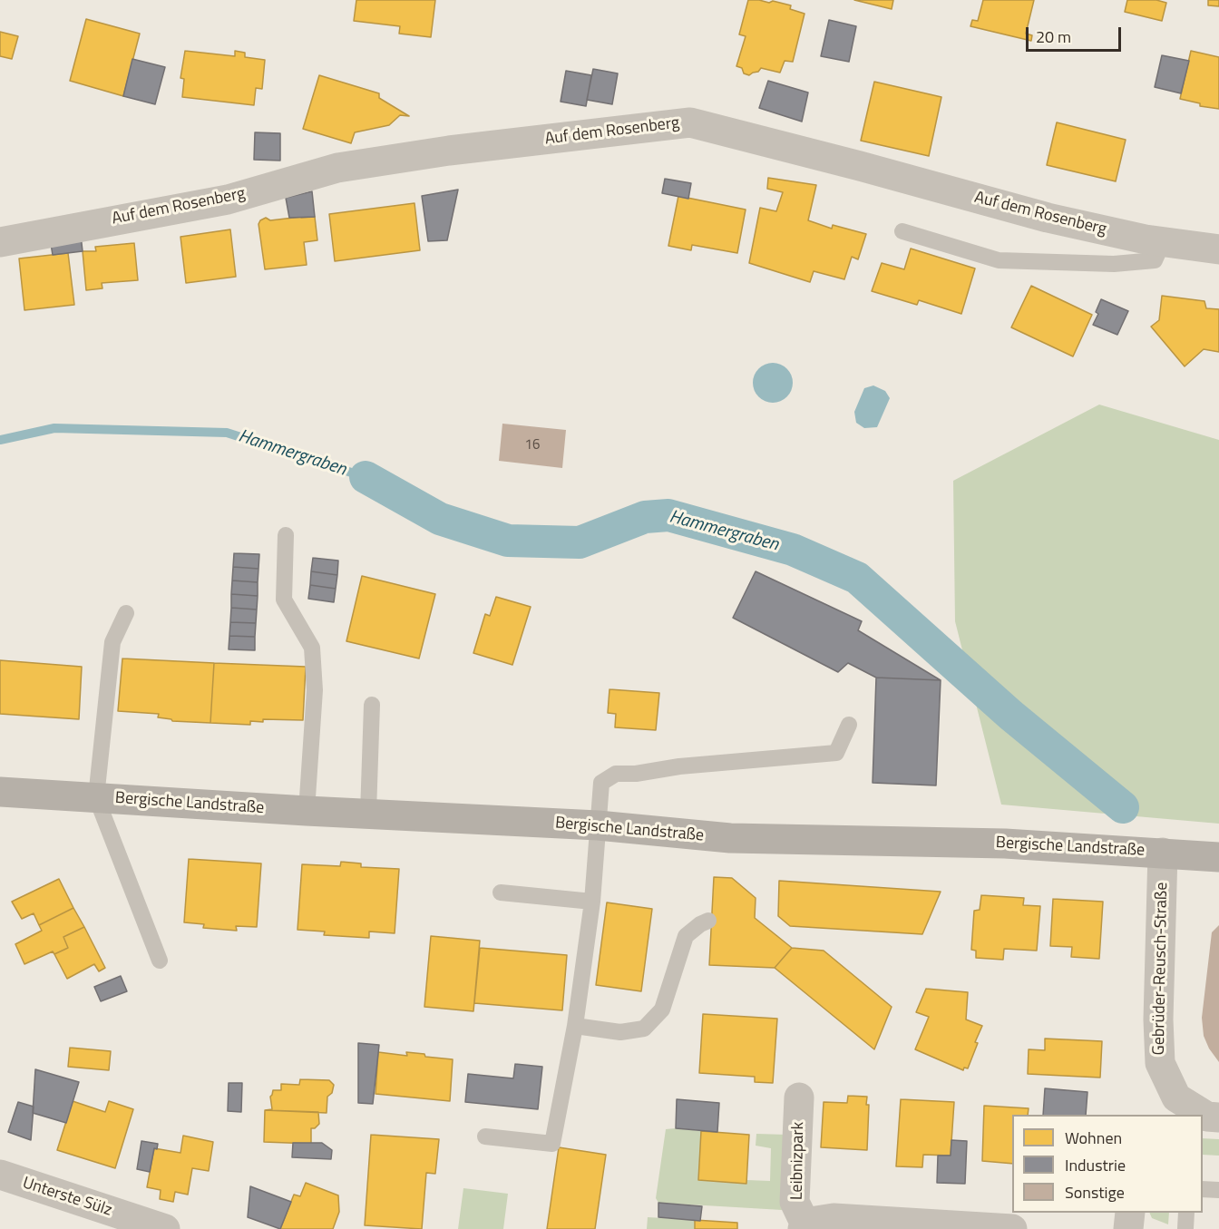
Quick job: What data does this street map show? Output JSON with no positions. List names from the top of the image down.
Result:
{
  "streets": {
    "main road": ["Bergische Landstraße"],
    "street": [
      "Auf dem Rosenberg",
      "Gebrüder-Reusch-Straße",
      "Leibnizpark",
      "Unterste Sülz"
    ]
  },
  "crossings": [
    ["Bergische Landstraße", "Gebrüder-Reusch-Straße"]
  ],
  "water": ["Hammergraben"],
  "house_numbers": ["16"],
  "legend": ["Wohnen", "Industrie", "Sonstige"],
  "scale_bar": "20 m"
}
